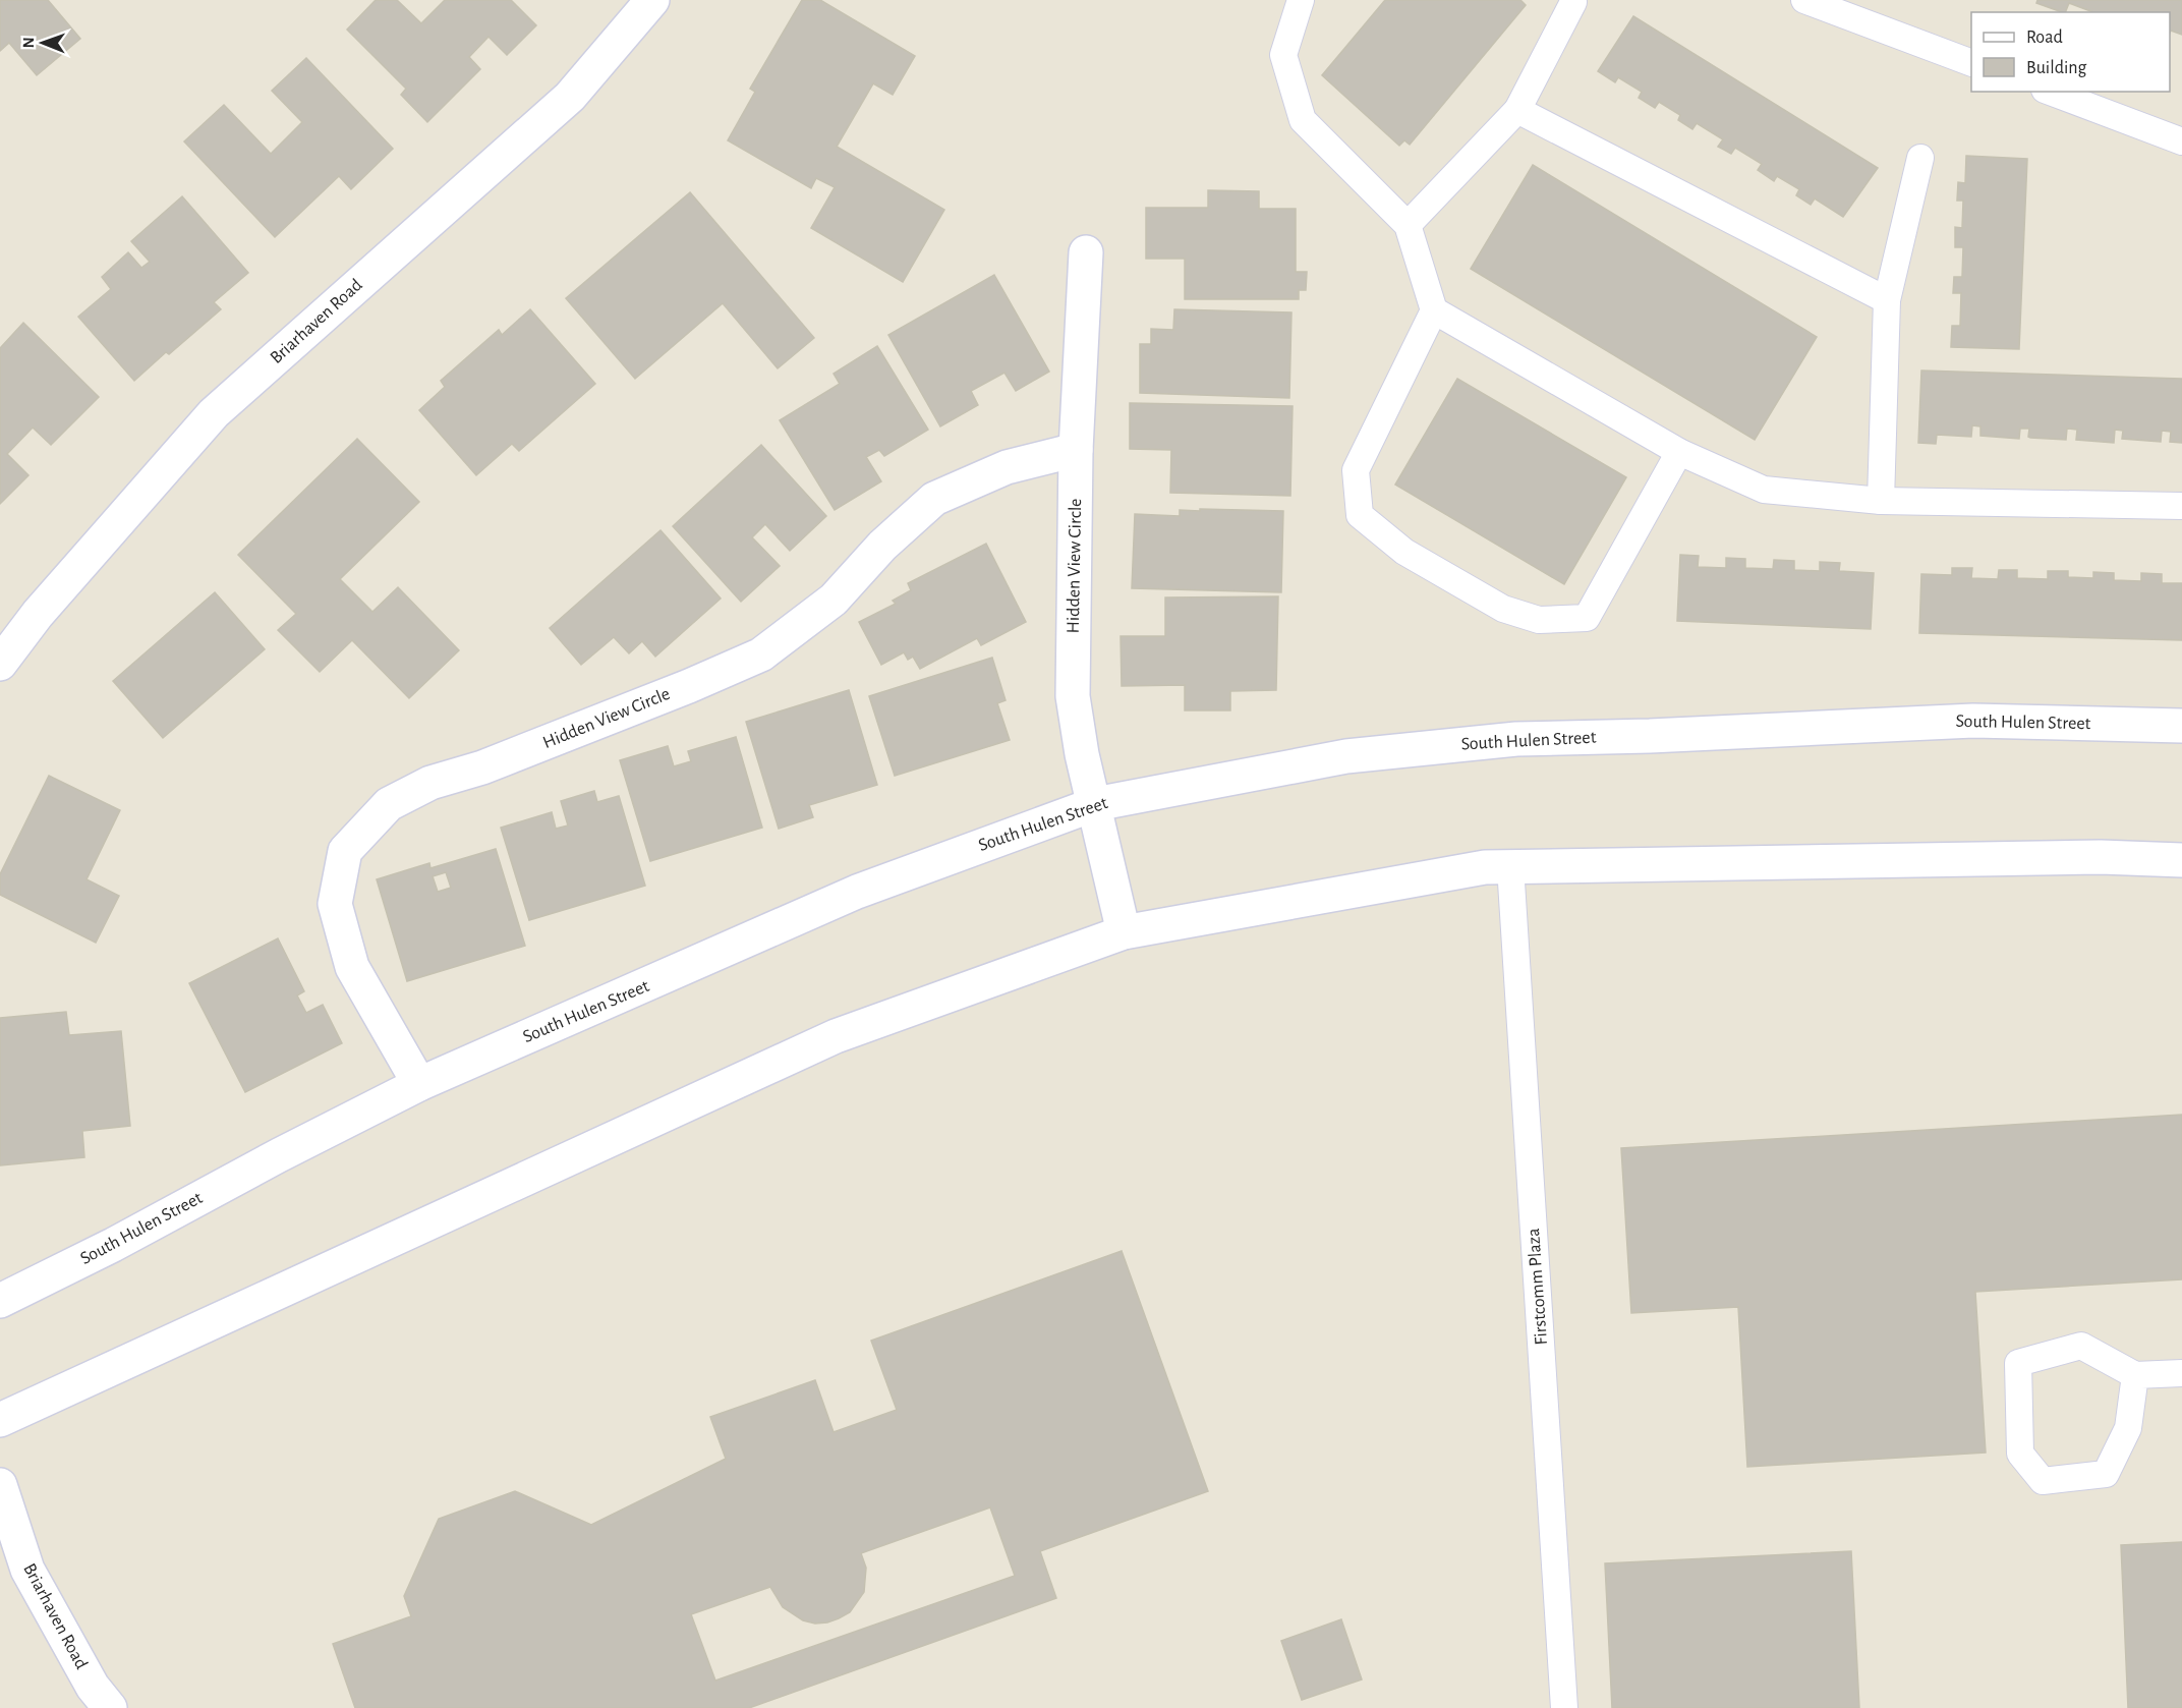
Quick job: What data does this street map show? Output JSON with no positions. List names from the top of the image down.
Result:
{
  "streets": {
    "main road": ["Briarhaven Road", "Hidden View Circle", "South Hulen Street"],
    "lane": ["Firstcomm Plaza"]
  },
  "crossings": [
    ["Hidden View Circle", "South Hulen Street"]
  ],
  "legend": ["Road", "Building"],
  "north": "left"
}
